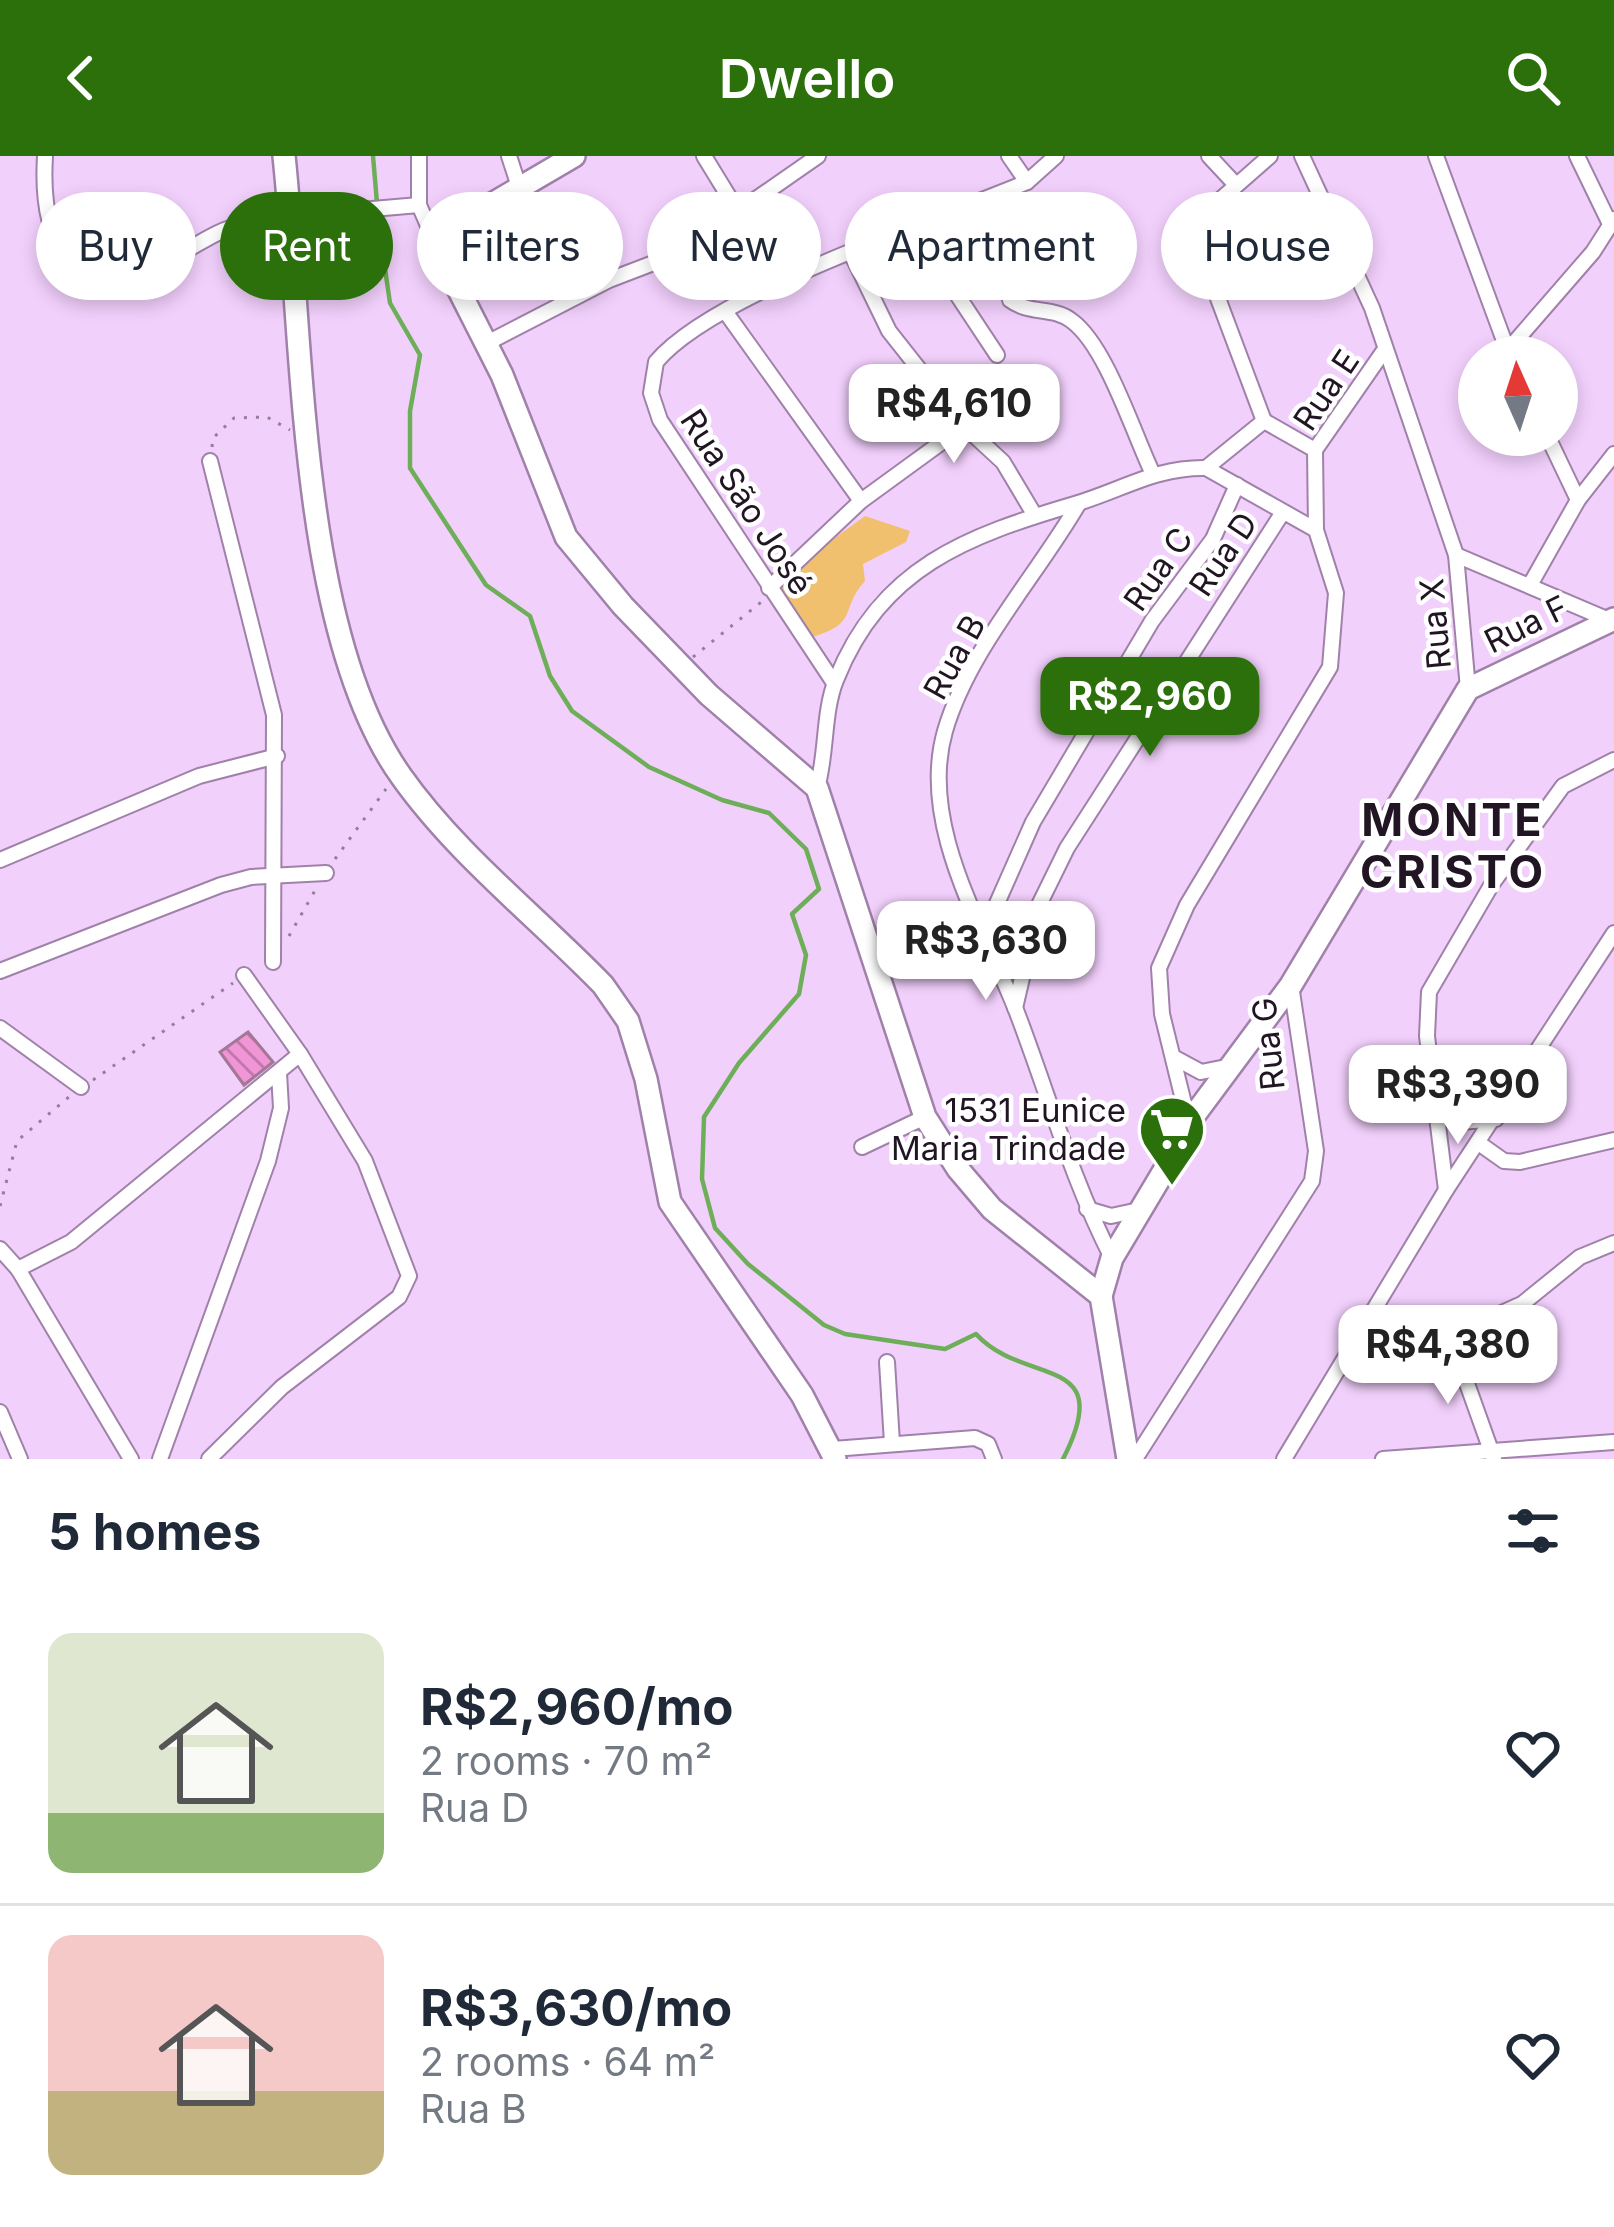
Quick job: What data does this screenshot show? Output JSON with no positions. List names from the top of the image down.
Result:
{
  "streets": {
    "main road": ["Rua F", "Rua G"],
    "street": [
      "Rua E",
      "Rua São José",
      "Rua D",
      "Rua C",
      "Rua X",
      "Rua B"
    ]
  },
  "crossings": [
    ["Rua E", "Rua X"],
    ["Rua D", "Rua B"],
    ["Rua C", "Rua B"],
    ["Rua X", "Rua F"],
    ["Rua X", "Rua G"],
    ["Rua F", "Rua G"]
  ],
  "districts": ["MONTE CRISTO"],
  "places": {
    "supermarket": ["1531 Eunice Maria Trindade"]
  },
  "north": "top",
  "page": {
    "header": "Dwello",
    "chip": [
      "Buy",
      "Rent",
      "Filters",
      "New",
      "Apartment",
      "House"
    ],
    "price": [
      "R$4,610",
      "R$2,960",
      "R$3,630",
      "R$3,390",
      "R$4,380"
    ],
    "heading": "5 homes",
    "list": [
      {
        "name": "R$2,960/mo",
        "note": "2 rooms · 70 m² · Rua D"
      },
      {
        "name": "R$3,630/mo",
        "note": "2 rooms · 64 m² · Rua B"
      }
    ]
  }
}
